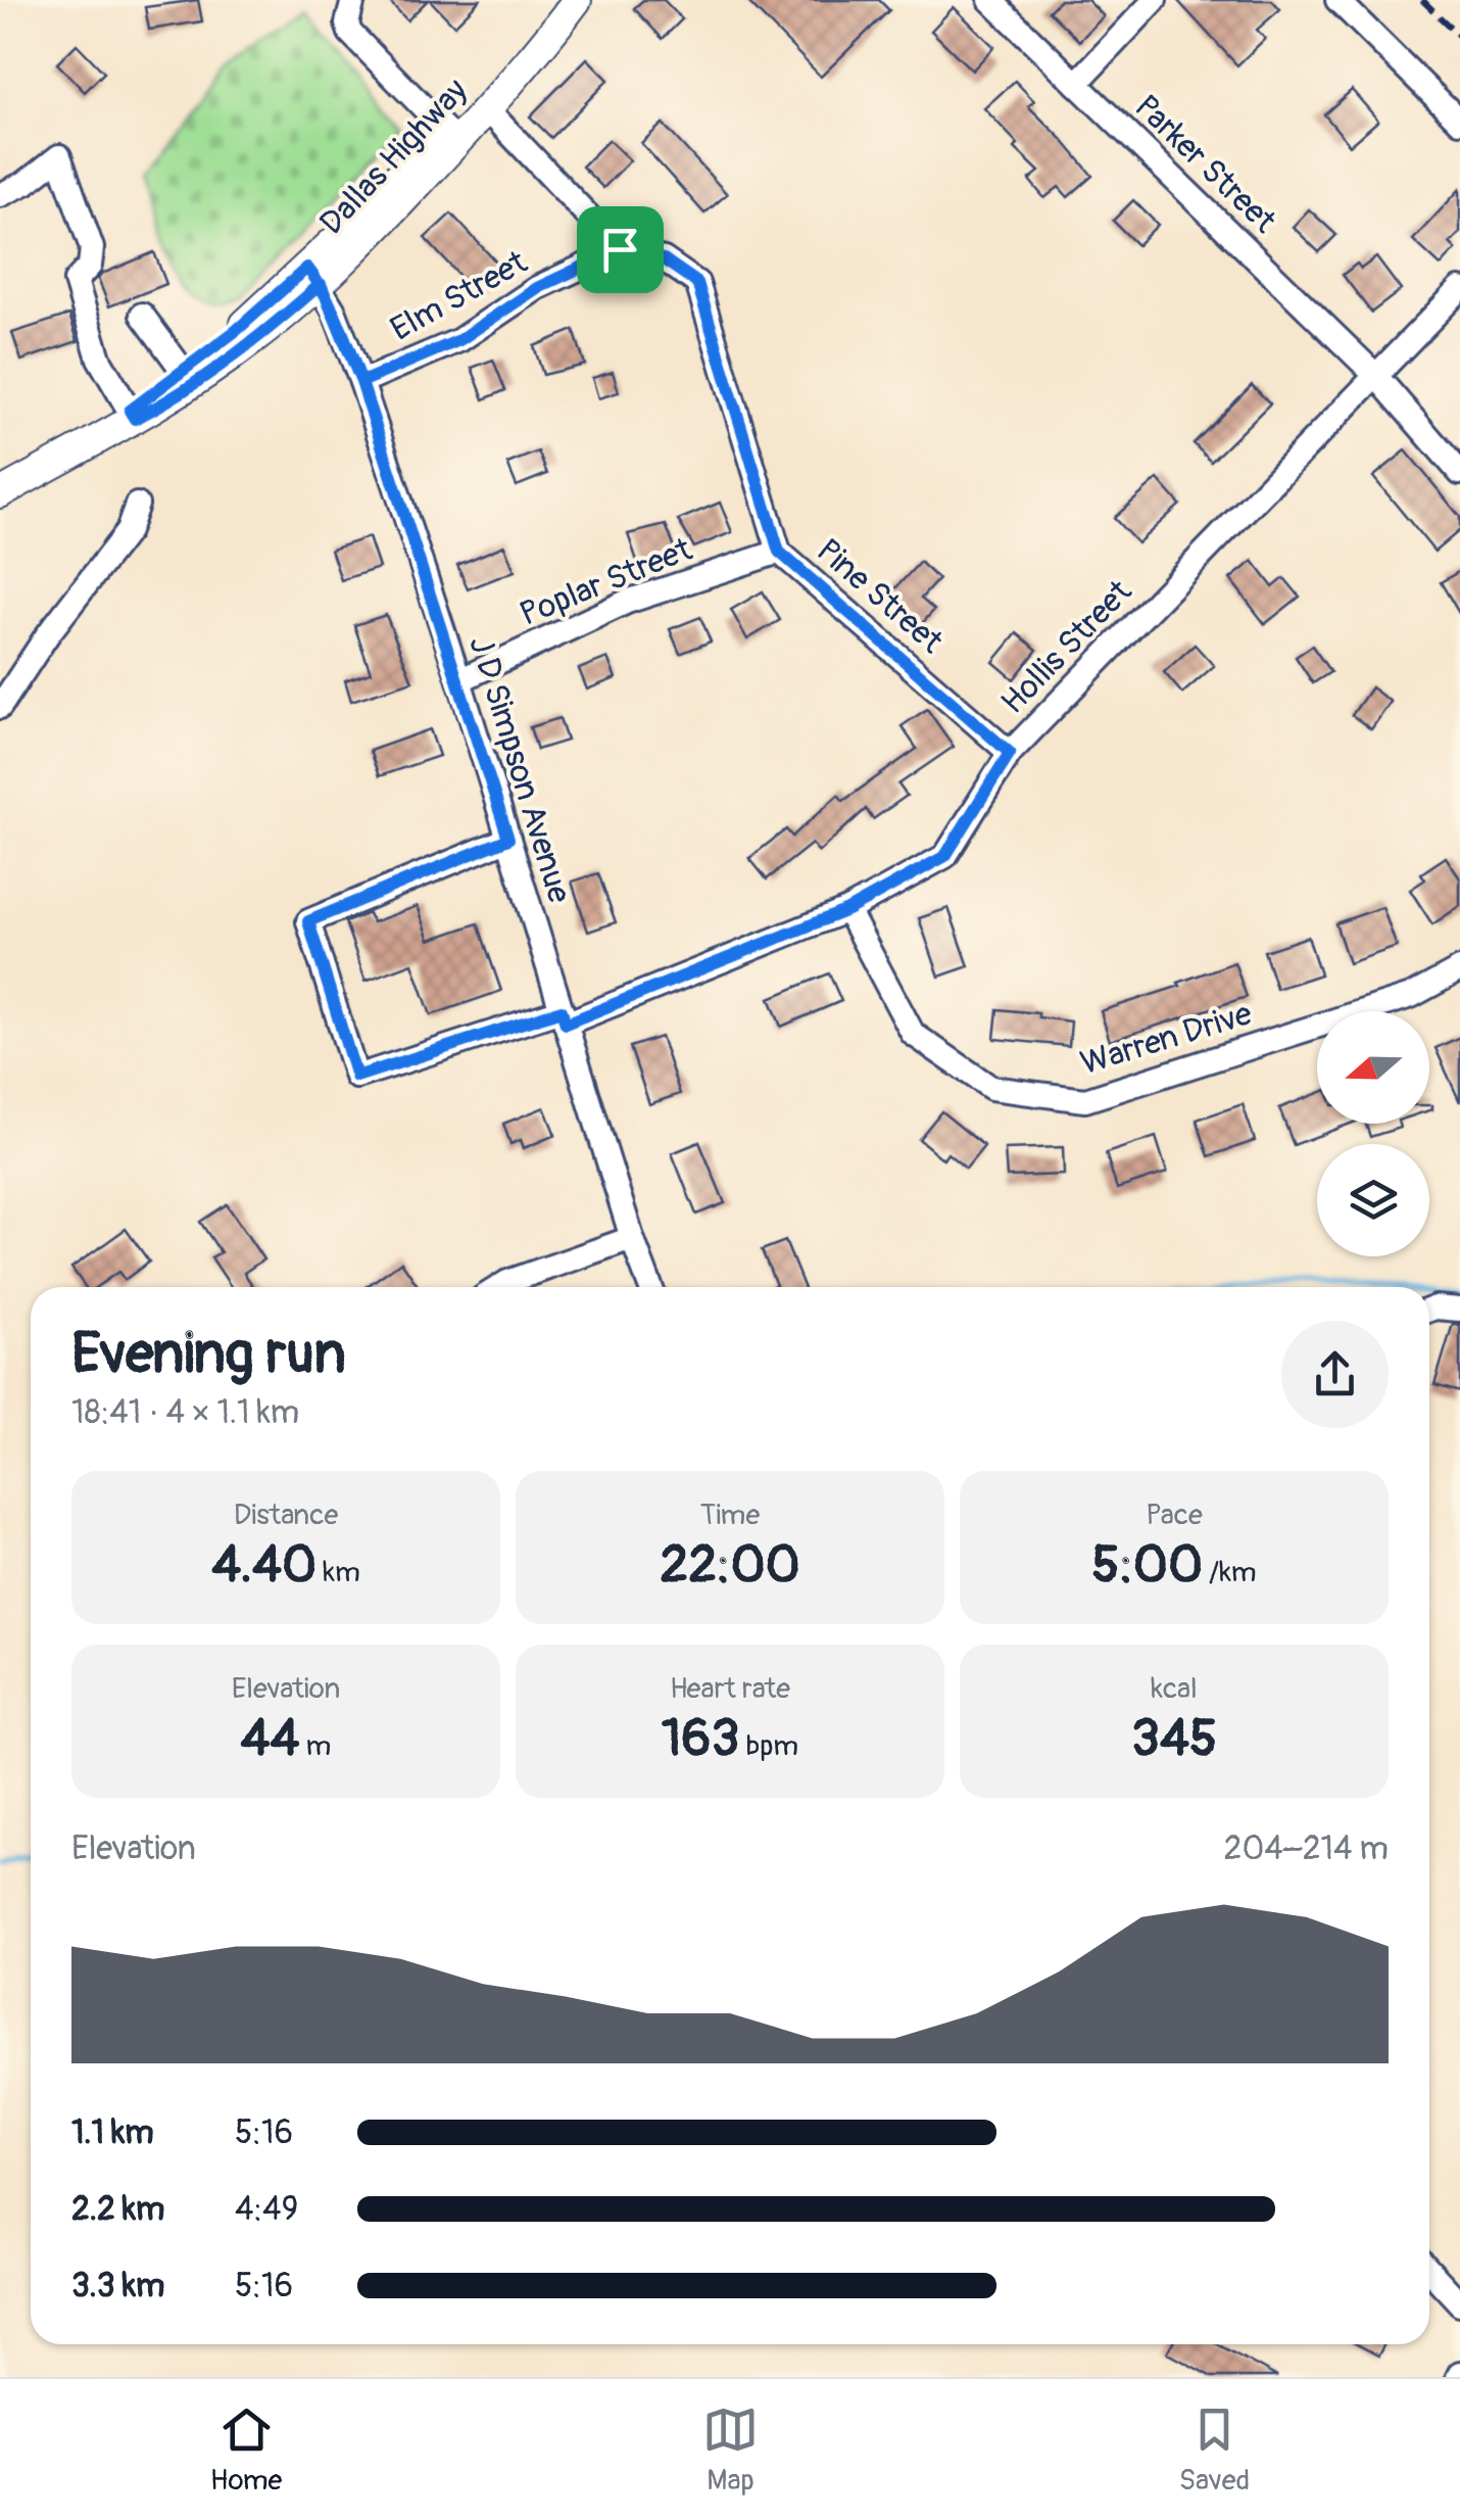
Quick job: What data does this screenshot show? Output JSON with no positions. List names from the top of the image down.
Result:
{
  "streets": {
    "main road": ["Dallas Highway"],
    "street": [
      "Parker Street",
      "Elm Street",
      "Poplar Street",
      "Pine Street",
      "Hollis Street",
      "J D Simpson Avenue",
      "Warren Drive"
    ]
  },
  "crossings": [
    ["Dallas Highway", "J D Simpson Avenue"],
    ["Parker Street", "Hollis Street"],
    ["Elm Street", "Pine Street"],
    ["Elm Street", "J D Simpson Avenue"],
    ["Poplar Street", "Pine Street"],
    ["Poplar Street", "J D Simpson Avenue"],
    ["Pine Street", "Hollis Street"],
    ["Hollis Street", "J D Simpson Avenue"],
    ["Hollis Street", "Warren Drive"]
  ],
  "north": "left",
  "page": {
    "heading": ["Evening run", "18:41 · 4 × 1.1 km"],
    "stats": [
      ["Distance", "4.40 km"],
      ["Time", "22:00"],
      ["Pace", "5:00 /km"],
      ["Elevation", "44 m"],
      ["Heart rate", "163 bpm"],
      ["kcal", "345"]
    ],
    "chart": ["Elevation", "204–214 m"],
    "list": [
      {
        "name": "1.1 km",
        "note": "5:16"
      },
      {
        "name": "2.2 km",
        "note": "4:49"
      },
      {
        "name": "3.3 km",
        "note": "5:16"
      }
    ],
    "tabs": ["Home", "Map", "Saved"]
  }
}
